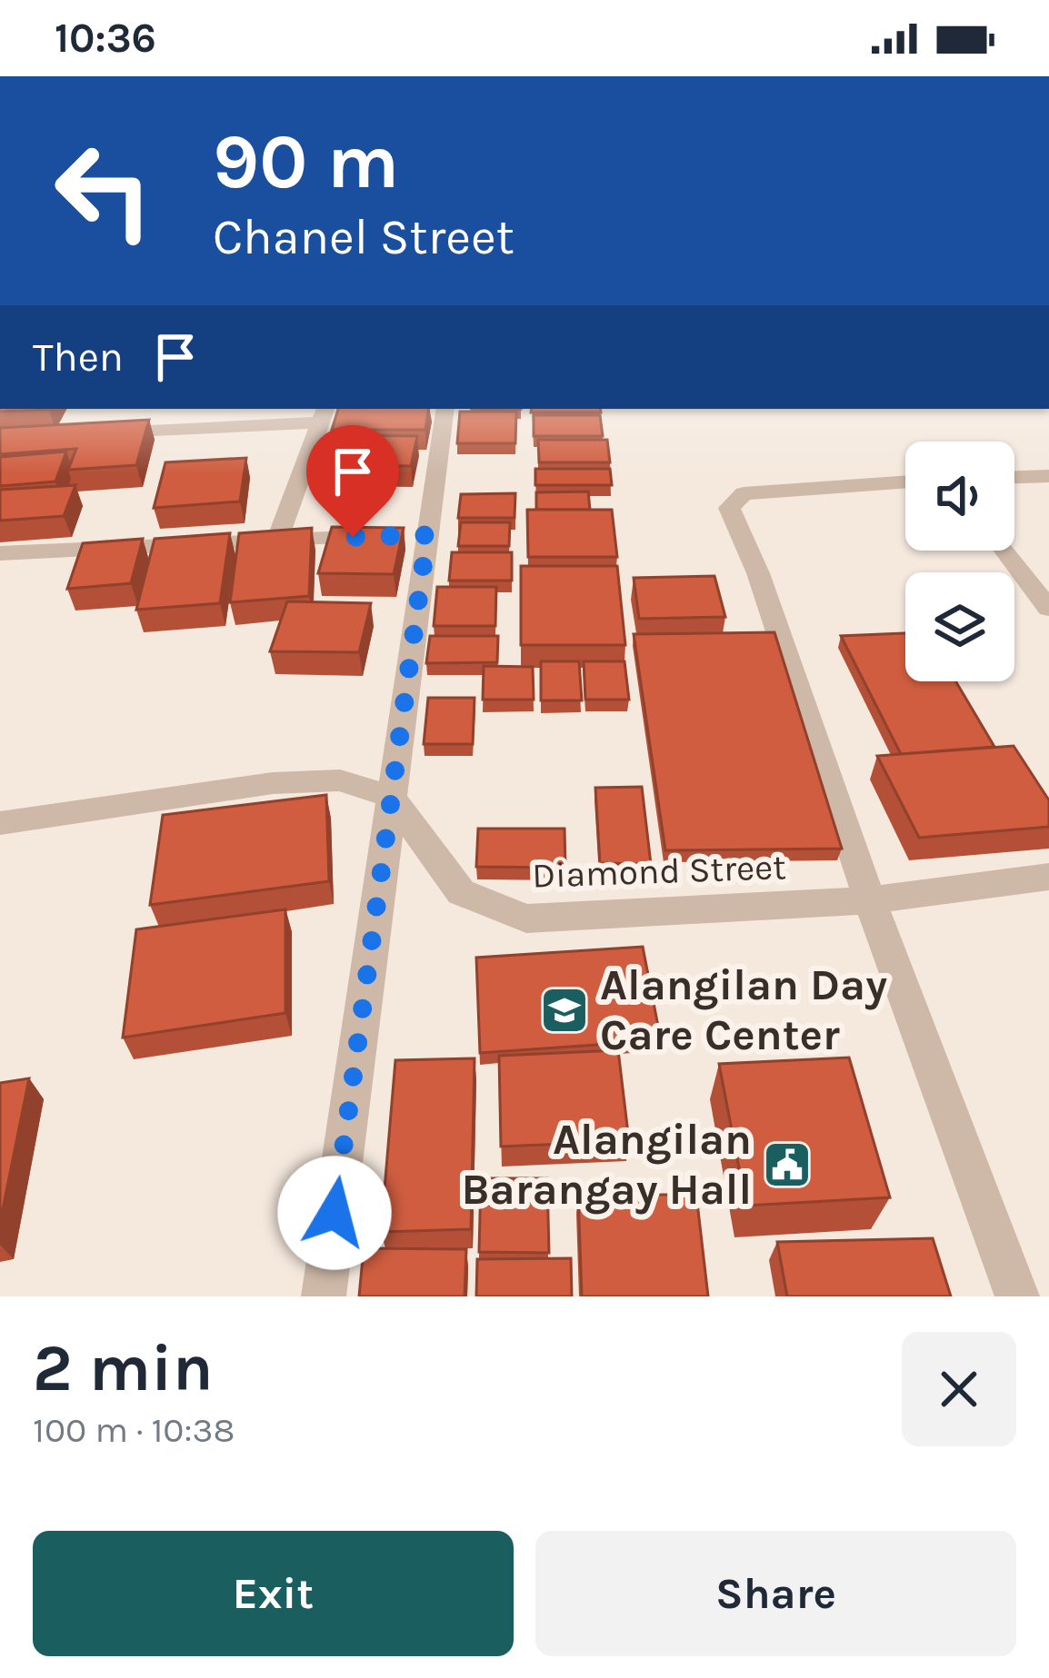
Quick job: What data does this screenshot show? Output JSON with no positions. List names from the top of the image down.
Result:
{
  "streets": {
    "street": ["Diamond Street"]
  },
  "places": {
    "school or university": ["Alangilan Day Care Center"],
    "public building": ["Alangilan Barangay Hall"]
  },
  "page": {
    "status": "10:36",
    "turn": ["90 m", "Chanel Street"],
    "then": "Then",
    "heading": ["2 min", "100 m · 10:38"],
    "buttons": ["Exit", "Share"]
  }
}
